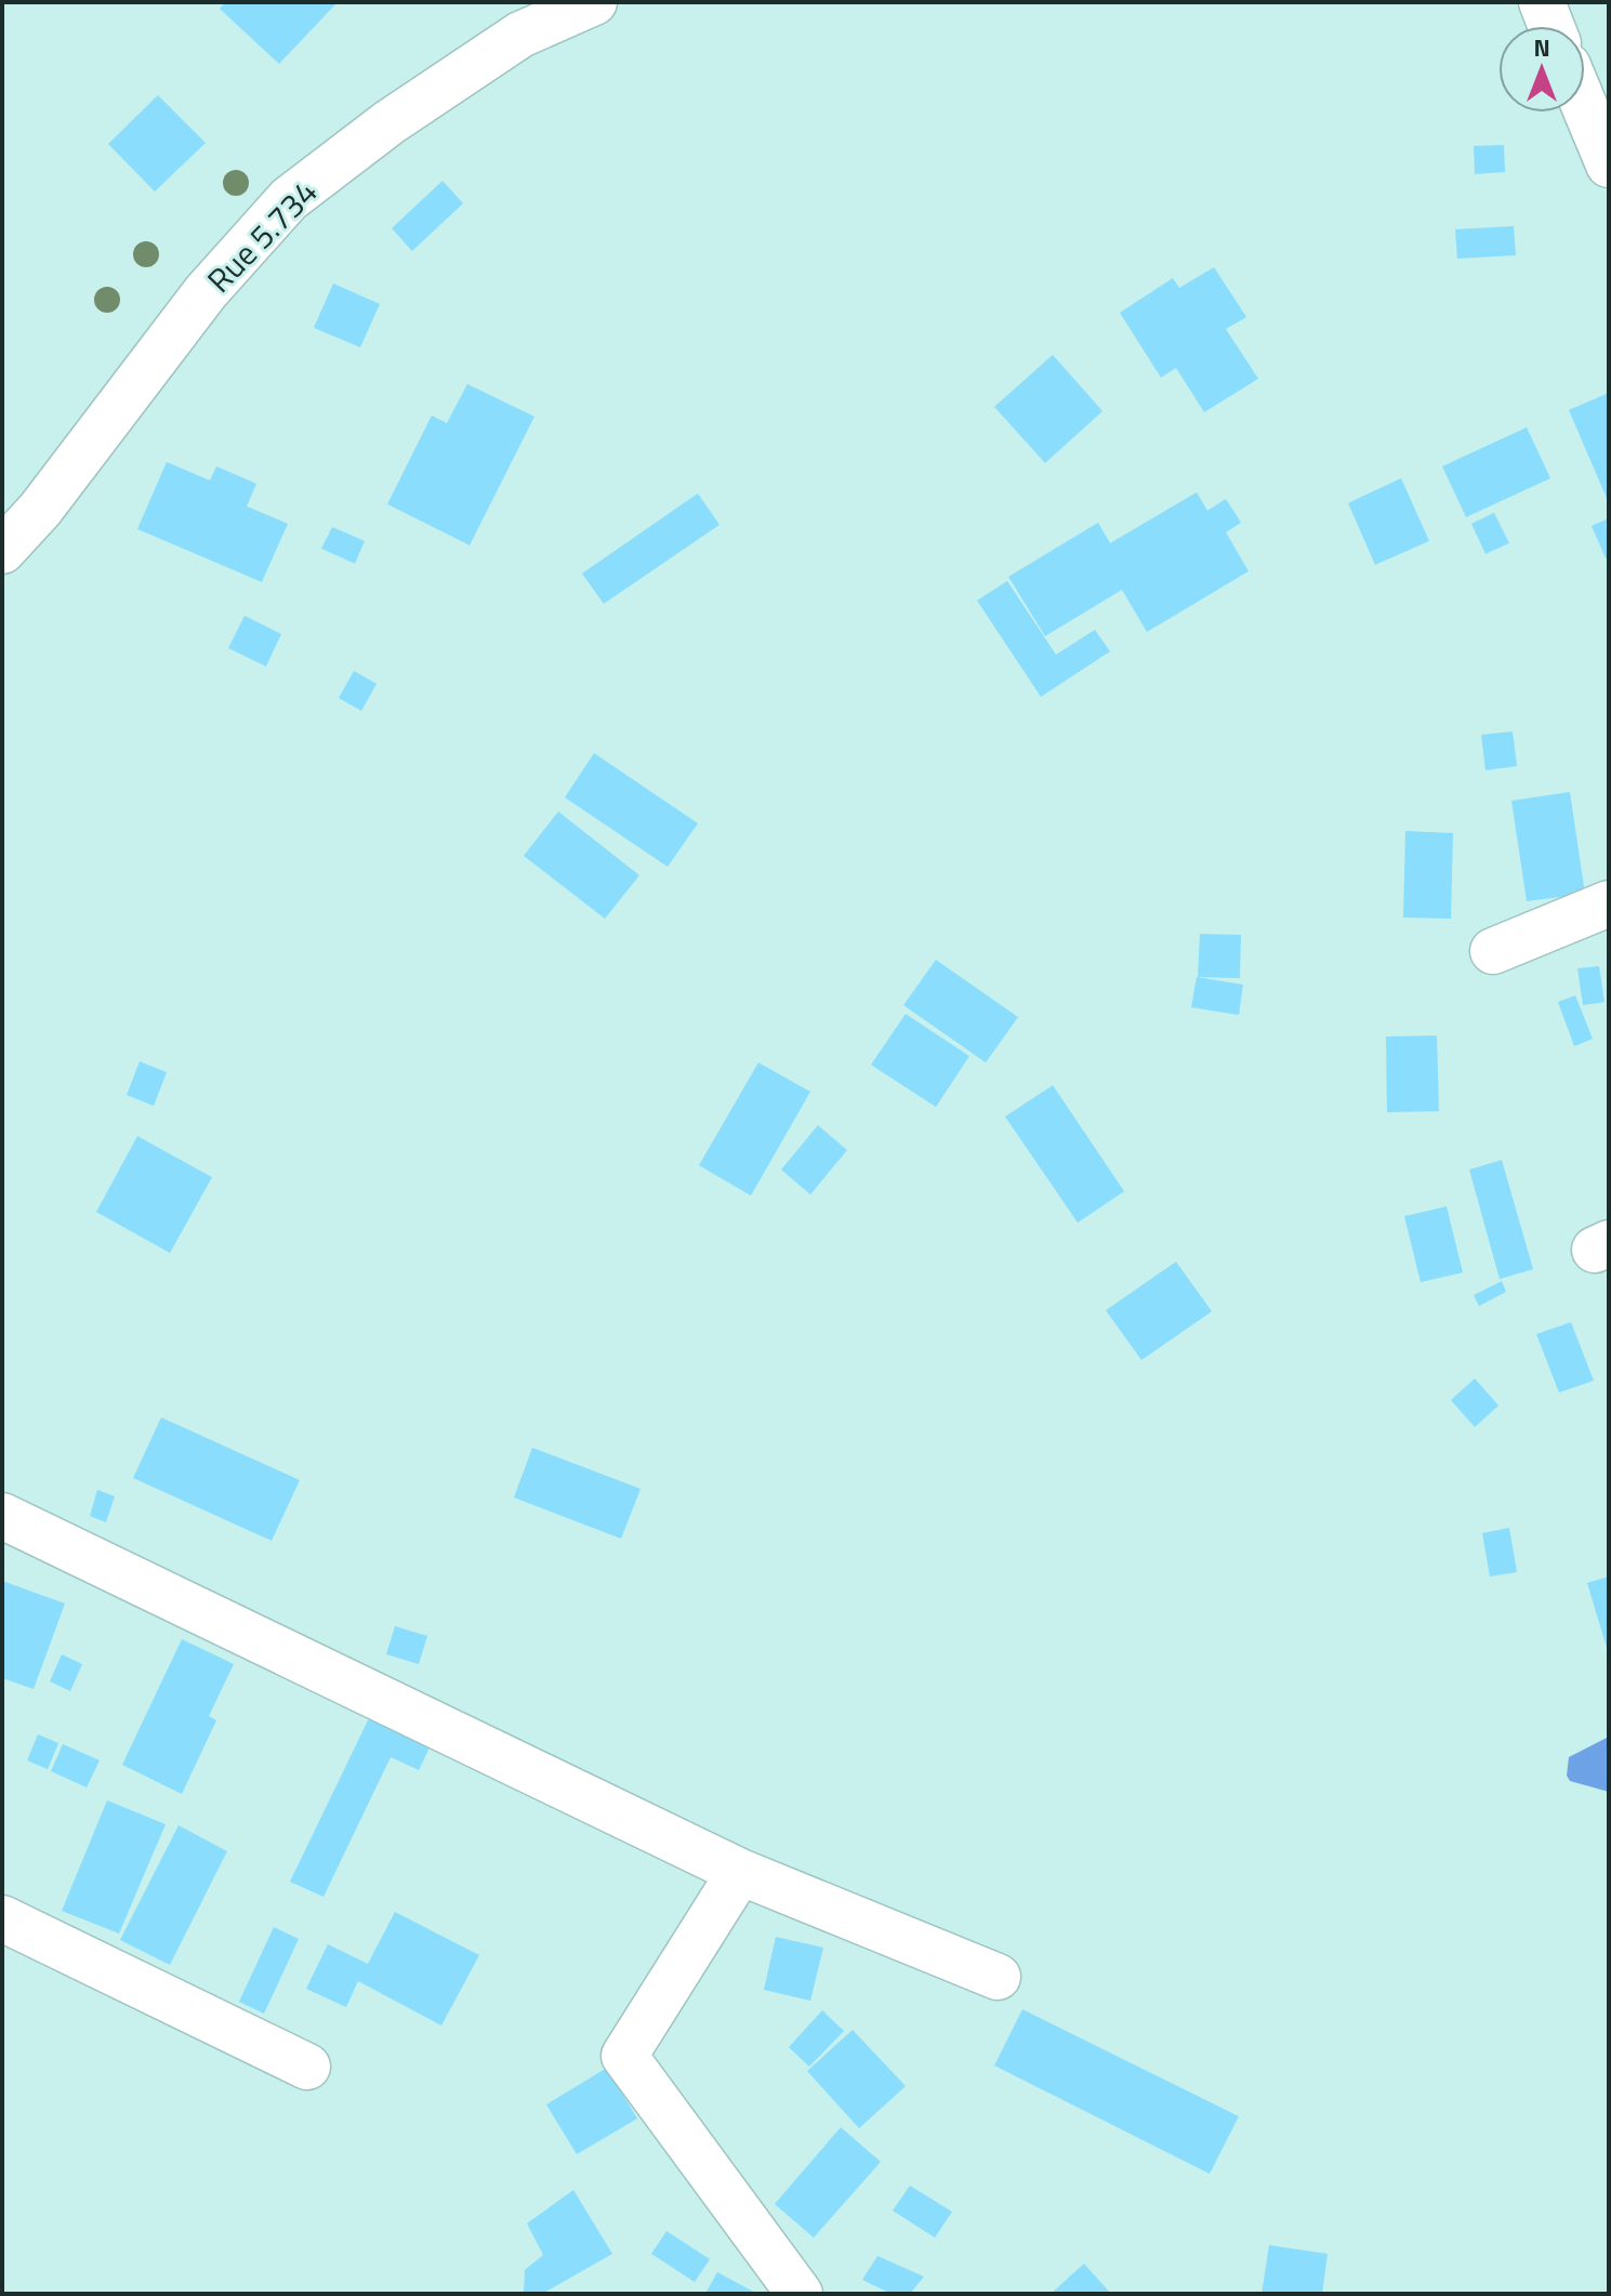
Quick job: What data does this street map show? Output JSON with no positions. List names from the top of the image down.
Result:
{
  "streets": {
    "street": ["Rue 5.734"]
  },
  "north": "top"
}
